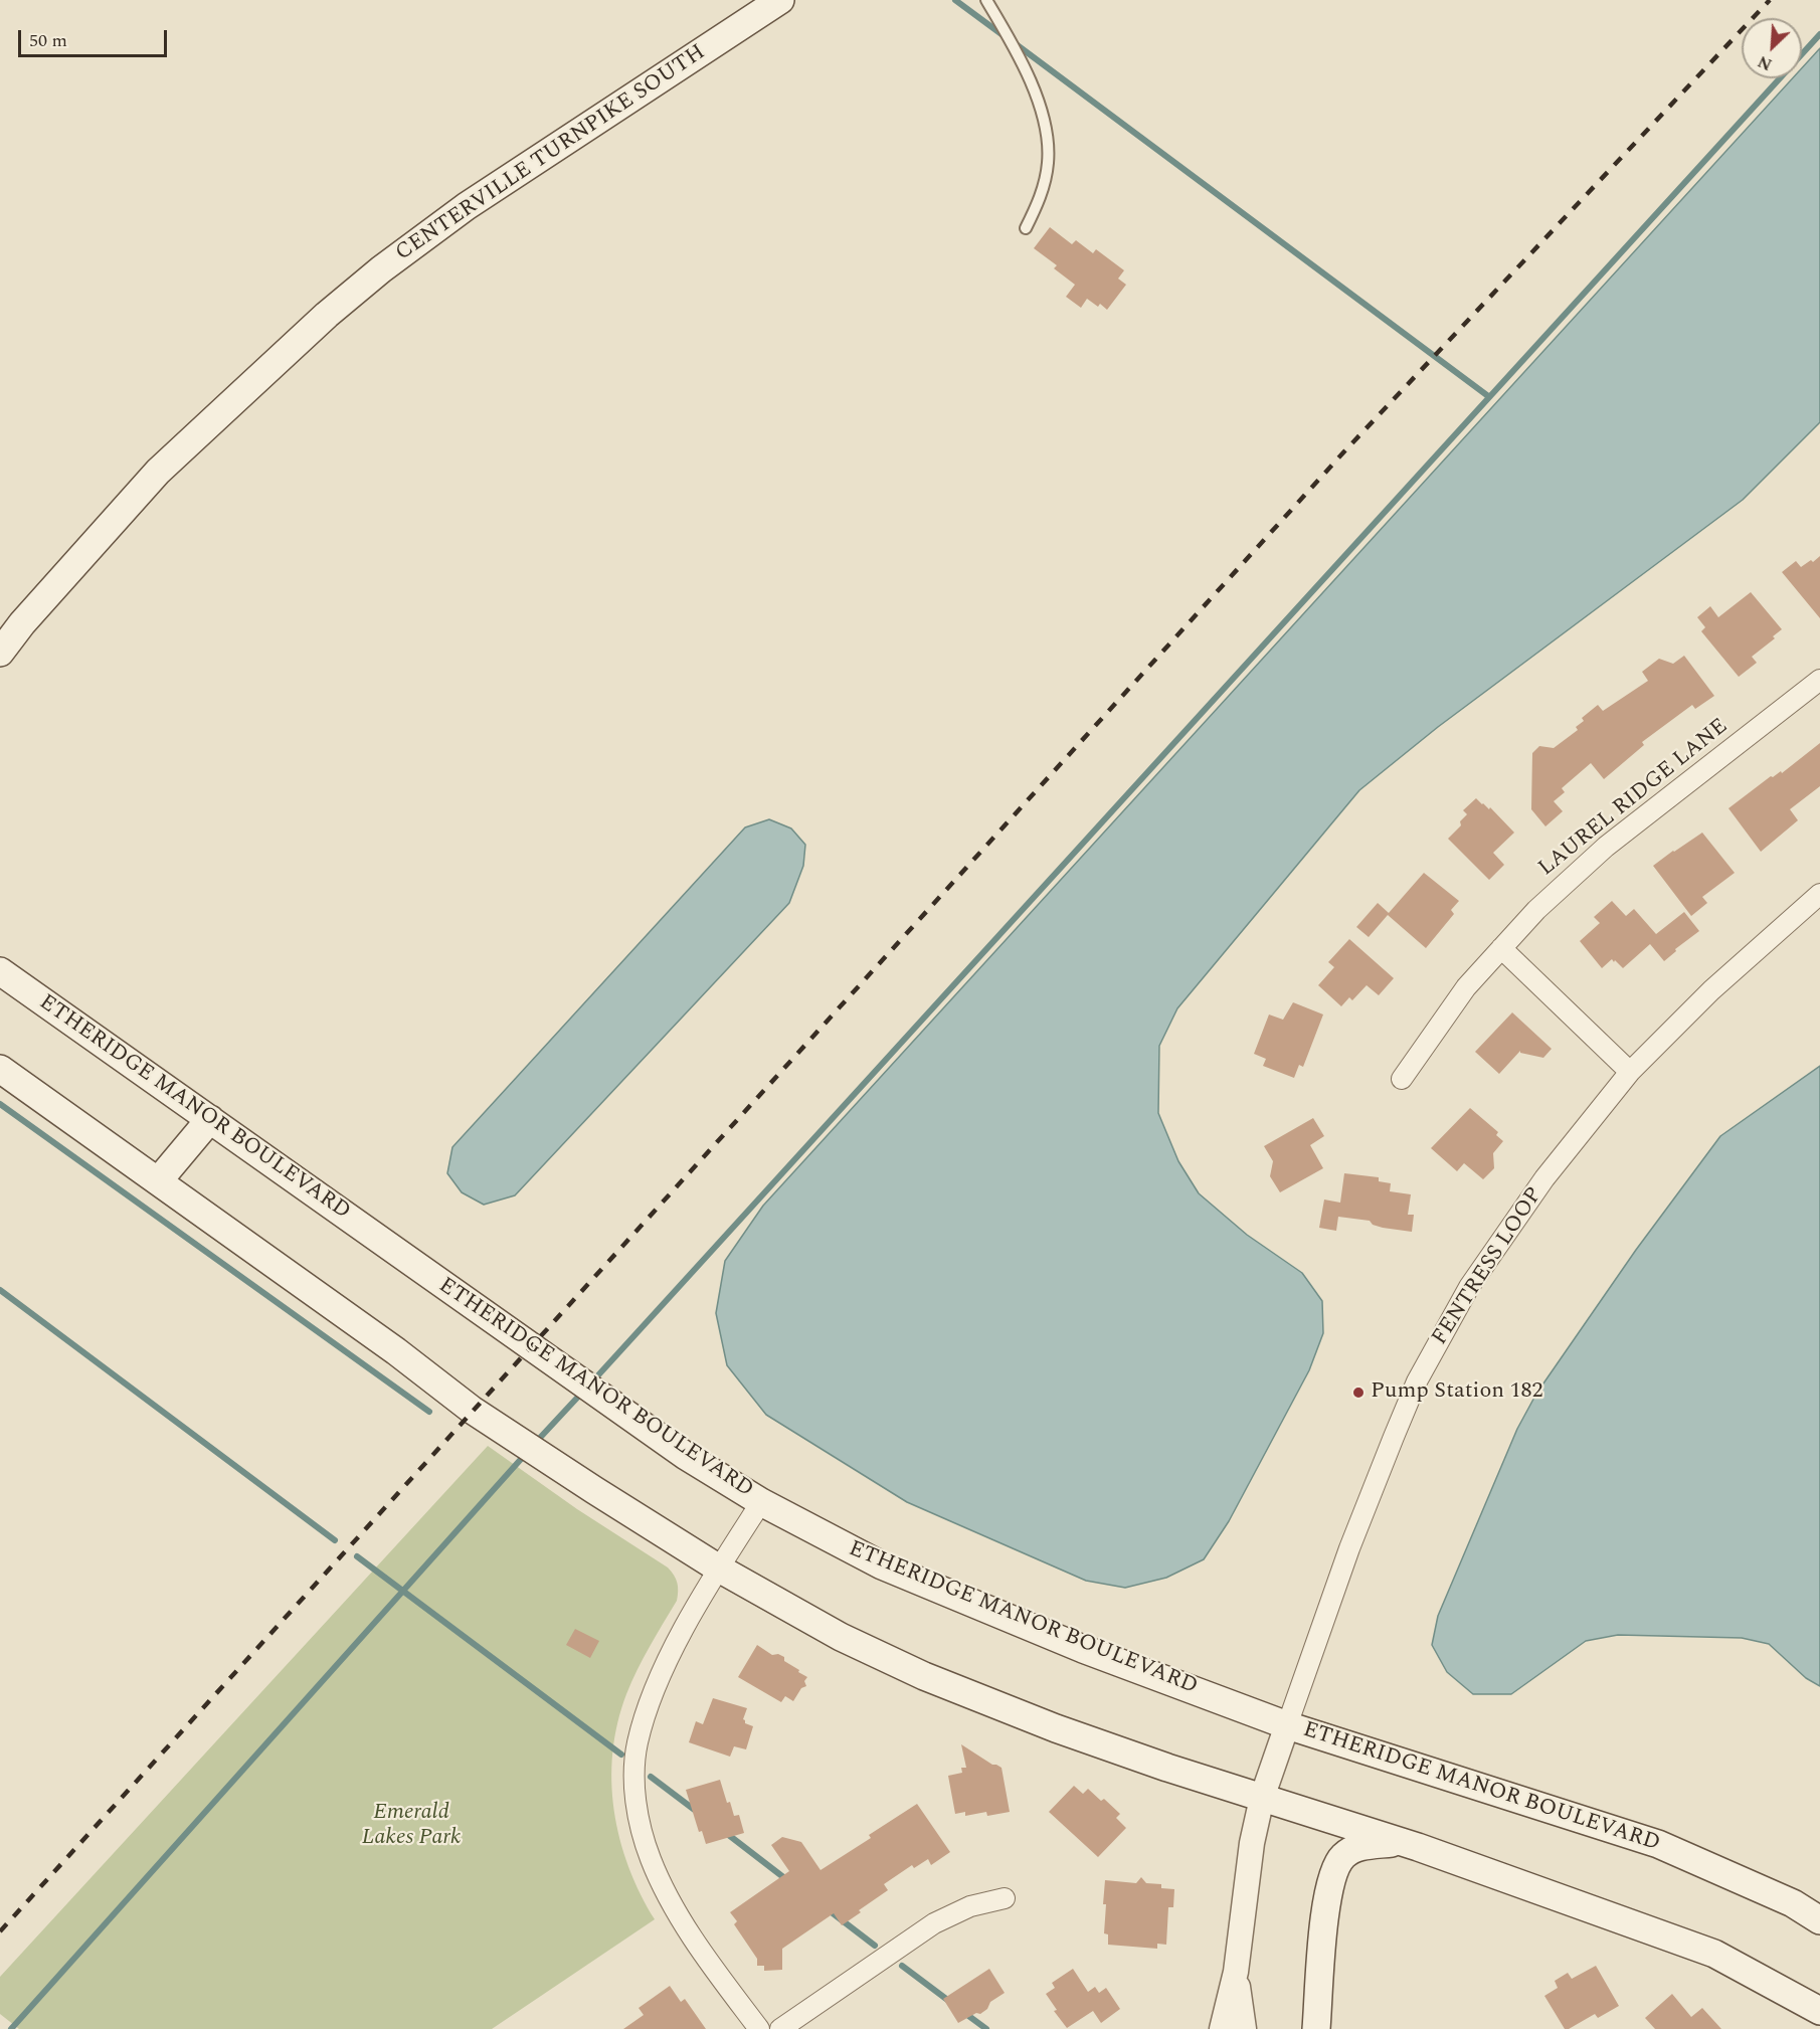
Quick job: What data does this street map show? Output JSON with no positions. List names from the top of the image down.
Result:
{
  "streets": {
    "main road": ["CENTERVILLE TURNPIKE SOUTH", "ETHERIDGE MANOR BOULEVARD"],
    "street": ["LAUREL RIDGE LANE", "FENTRESS LOOP"]
  },
  "crossings": [
    ["ETHERIDGE MANOR BOULEVARD", "FENTRESS LOOP"]
  ],
  "parks": ["Emerald Lakes Park"],
  "places": ["Pump Station 182"],
  "scale_bar": "50 m",
  "north": "bottom left"
}
